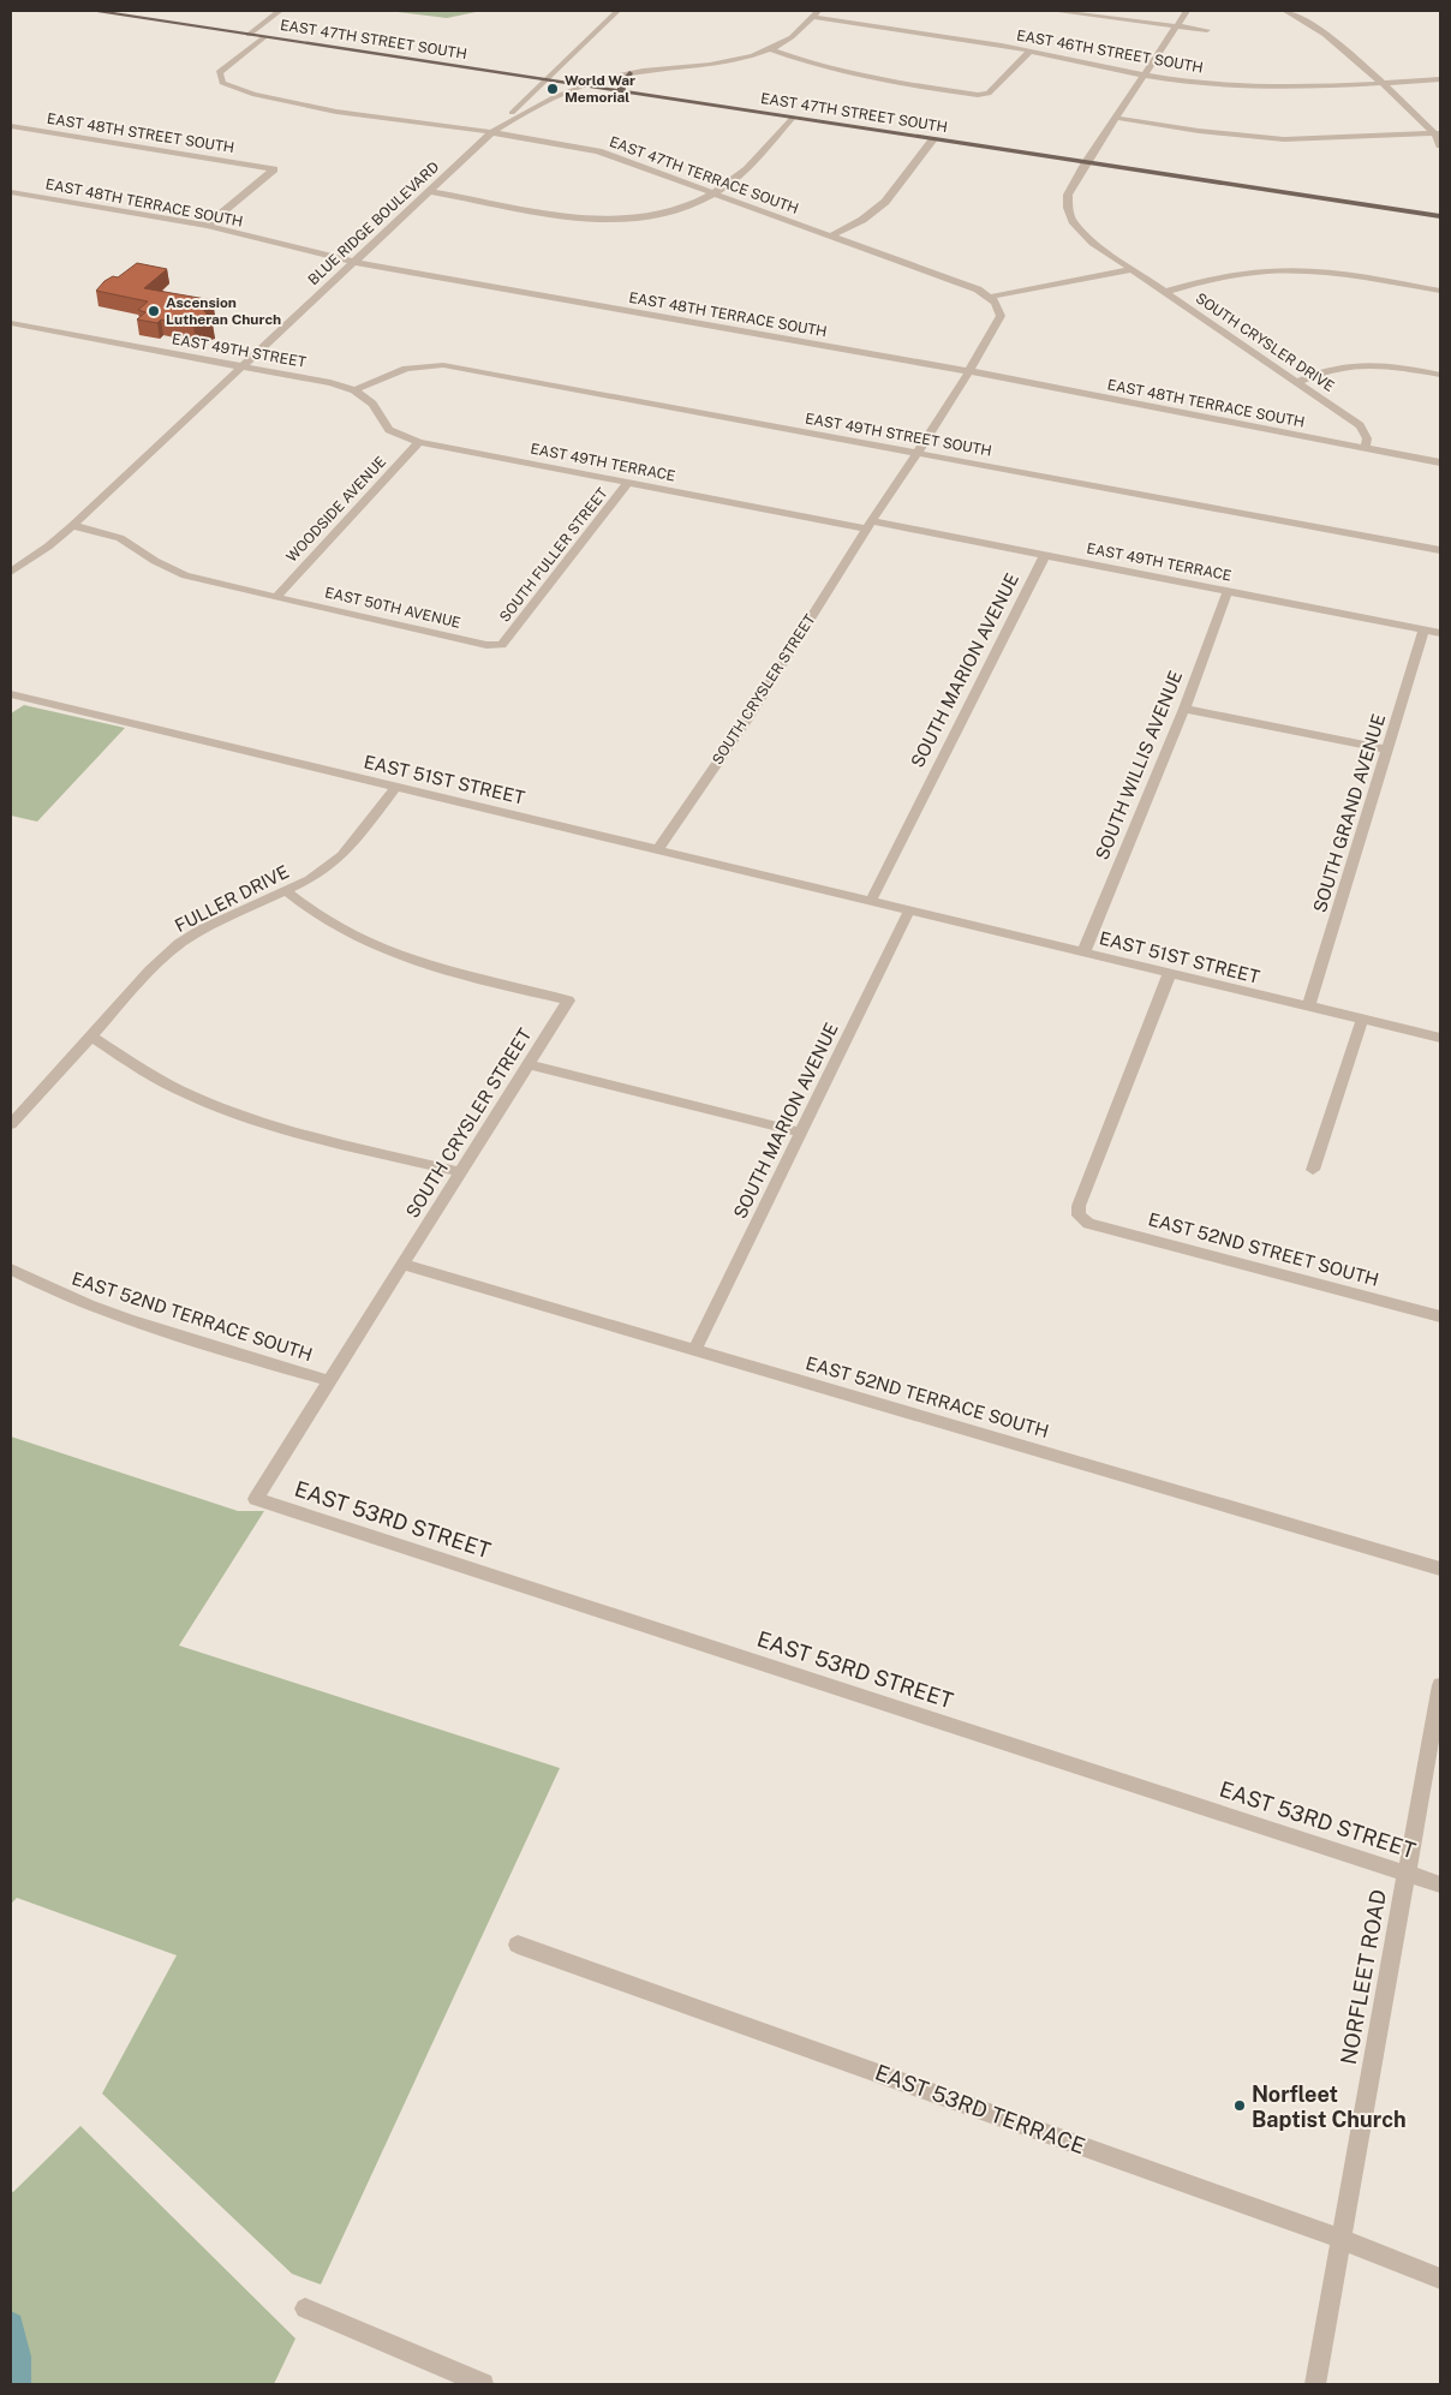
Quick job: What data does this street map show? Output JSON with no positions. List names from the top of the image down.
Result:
{
  "streets": {
    "main road": ["EAST 47TH STREET SOUTH"],
    "street": [
      "EAST 46TH STREET SOUTH",
      "EAST 48TH STREET SOUTH",
      "EAST 47TH TERRACE SOUTH",
      "EAST 48TH TERRACE SOUTH",
      "BLUE RIDGE BOULEVARD",
      "SOUTH CRYSLER DRIVE",
      "EAST 49TH STREET",
      "EAST 49TH STREET SOUTH",
      "EAST 49TH TERRACE",
      "WOODSIDE AVENUE",
      "SOUTH FULLER STREET",
      "EAST 50TH AVENUE",
      "SOUTH MARION AVENUE",
      "SOUTH CRYSLER STREET",
      "SOUTH WILLIS AVENUE",
      "EAST 51ST STREET",
      "SOUTH GRAND AVENUE",
      "FULLER DRIVE",
      "EAST 52ND STREET SOUTH",
      "EAST 52ND TERRACE SOUTH",
      "EAST 53RD STREET",
      "NORFLEET ROAD",
      "EAST 53RD TERRACE"
    ]
  },
  "crossings": [
    ["EAST 47TH STREET SOUTH", "EAST 47TH TERRACE SOUTH"],
    ["EAST 47TH STREET SOUTH", "BLUE RIDGE BOULEVARD"],
    ["EAST 47TH STREET SOUTH", "SOUTH CRYSLER DRIVE"],
    ["EAST 46TH STREET SOUTH", "BLUE RIDGE BOULEVARD"],
    ["EAST 46TH STREET SOUTH", "SOUTH CRYSLER DRIVE"],
    ["EAST 48TH STREET SOUTH", "EAST 48TH TERRACE SOUTH"],
    ["EAST 47TH TERRACE SOUTH", "BLUE RIDGE BOULEVARD"],
    ["EAST 47TH TERRACE SOUTH", "SOUTH CRYSLER STREET"],
    ["EAST 48TH TERRACE SOUTH", "BLUE RIDGE BOULEVARD"],
    ["EAST 48TH TERRACE SOUTH", "SOUTH CRYSLER DRIVE"],
    ["EAST 48TH TERRACE SOUTH", "SOUTH CRYSLER STREET"],
    ["BLUE RIDGE BOULEVARD", "EAST 49TH STREET"],
    ["BLUE RIDGE BOULEVARD", "EAST 50TH AVENUE"],
    ["EAST 49TH STREET", "EAST 49TH STREET SOUTH"],
    ["EAST 49TH STREET", "EAST 49TH TERRACE"],
    ["EAST 49TH STREET SOUTH", "EAST 49TH TERRACE"],
    ["EAST 49TH STREET SOUTH", "SOUTH CRYSLER STREET"],
    ["EAST 49TH TERRACE", "WOODSIDE AVENUE"],
    ["EAST 49TH TERRACE", "SOUTH FULLER STREET"],
    ["EAST 49TH TERRACE", "SOUTH MARION AVENUE"],
    ["EAST 49TH TERRACE", "SOUTH CRYSLER STREET"],
    ["EAST 49TH TERRACE", "SOUTH WILLIS AVENUE"],
    ["EAST 49TH TERRACE", "SOUTH GRAND AVENUE"],
    ["WOODSIDE AVENUE", "EAST 50TH AVENUE"],
    ["SOUTH FULLER STREET", "EAST 50TH AVENUE"],
    ["SOUTH MARION AVENUE", "EAST 51ST STREET"],
    ["SOUTH MARION AVENUE", "EAST 52ND TERRACE SOUTH"],
    ["SOUTH CRYSLER STREET", "EAST 51ST STREET"],
    ["SOUTH CRYSLER STREET", "FULLER DRIVE"],
    ["SOUTH CRYSLER STREET", "EAST 52ND TERRACE SOUTH"],
    ["SOUTH CRYSLER STREET", "EAST 53RD STREET"],
    ["SOUTH WILLIS AVENUE", "EAST 51ST STREET"],
    ["EAST 51ST STREET", "SOUTH GRAND AVENUE"],
    ["EAST 51ST STREET", "FULLER DRIVE"],
    ["EAST 51ST STREET", "EAST 52ND STREET SOUTH"],
    ["EAST 53RD STREET", "NORFLEET ROAD"],
    ["NORFLEET ROAD", "EAST 53RD TERRACE"]
  ],
  "places": ["World War Memorial", "Ascension Lutheran Church", "Norfleet Baptist Church"]
}
